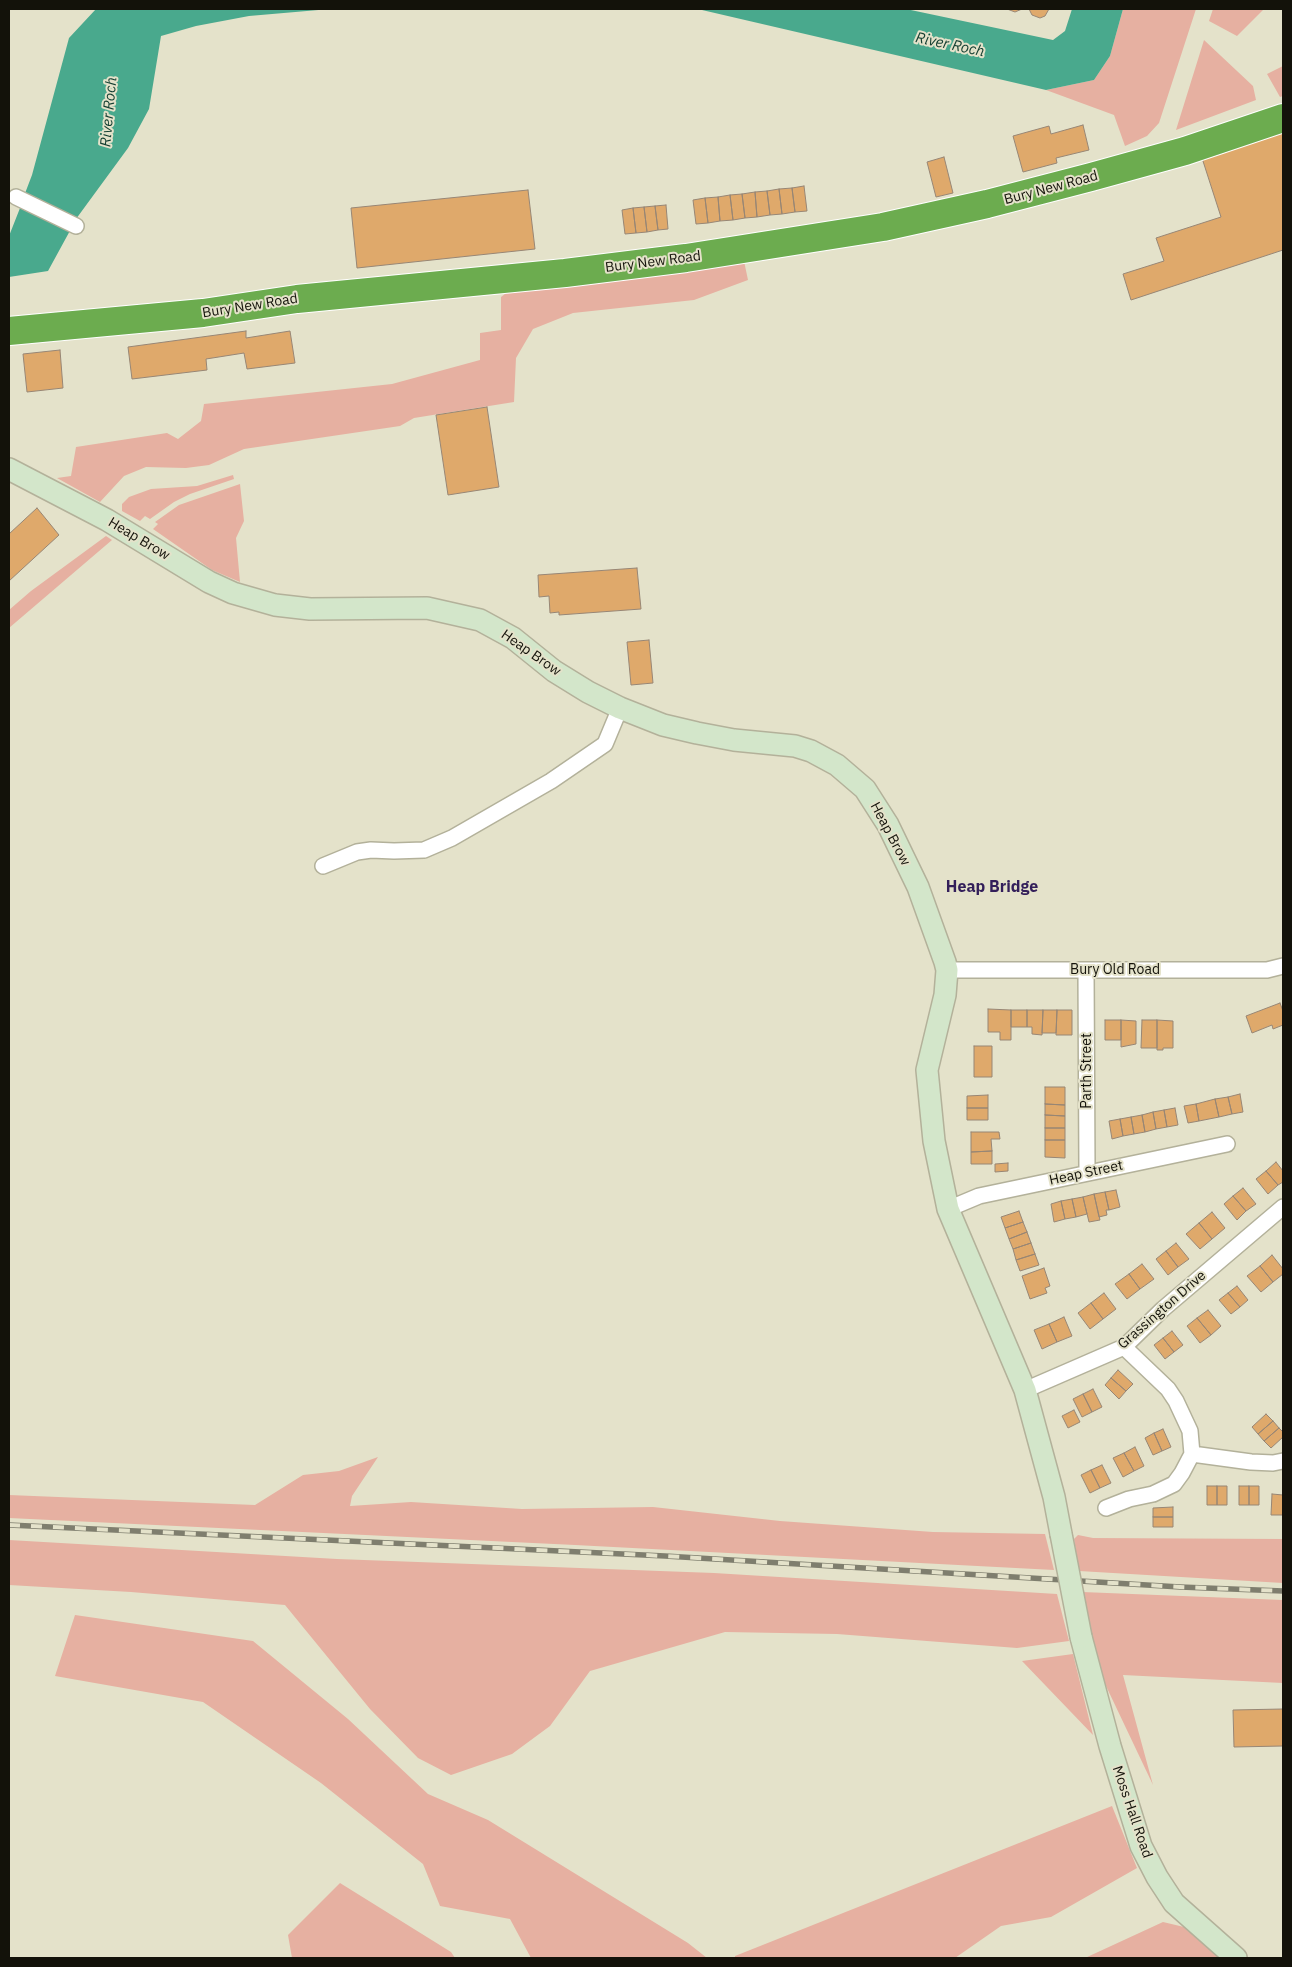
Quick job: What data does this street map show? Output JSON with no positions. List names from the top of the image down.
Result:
{
  "streets": {
    "highway": ["Bury New Road"],
    "street": [
      "Heap Brow",
      "Bury Old Road",
      "Parth Street",
      "Heap Street",
      "Grassington Drive",
      "Moss Hall Road"
    ]
  },
  "crossings": [
    ["Heap Brow", "Bury Old Road"],
    ["Heap Brow", "Moss Hall Road"],
    ["Bury Old Road", "Parth Street"],
    ["Bury Old Road", "Moss Hall Road"],
    ["Parth Street", "Heap Street"],
    ["Heap Street", "Moss Hall Road"],
    ["Grassington Drive", "Moss Hall Road"]
  ],
  "districts": ["Heap Bridge"],
  "water": ["River Roch"]
}
